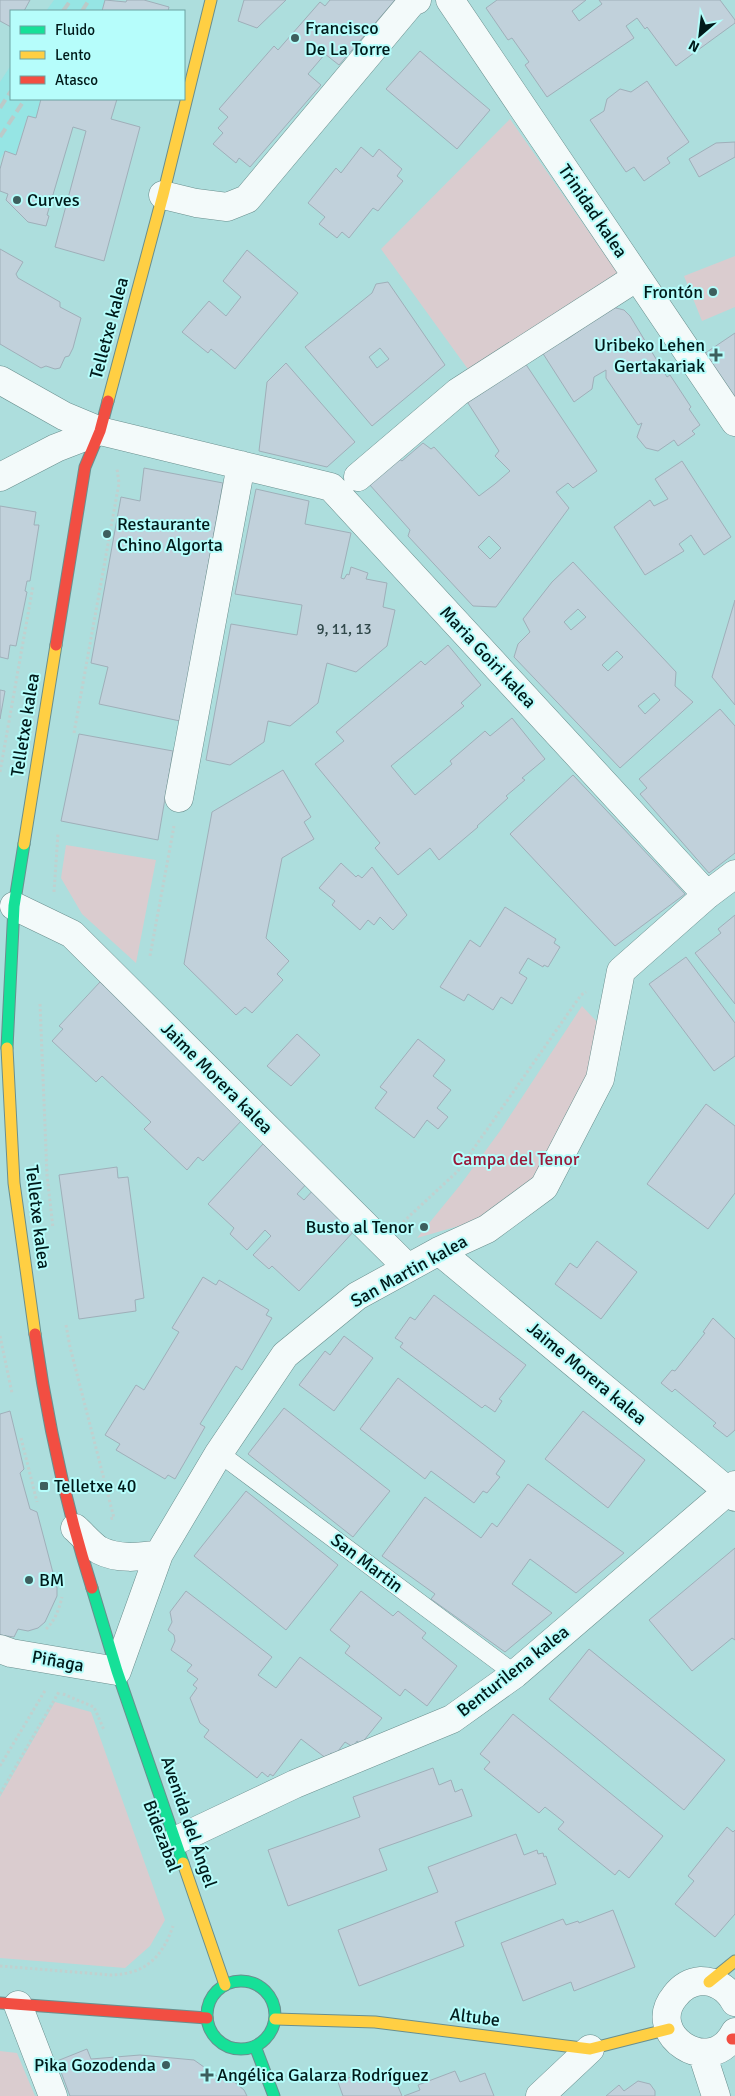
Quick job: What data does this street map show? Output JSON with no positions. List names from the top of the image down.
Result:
{
  "streets": {
    "street": [
      "Trinidad kalea",
      "Telletxe kalea",
      "Maria Goiri kalea",
      "Jaime Morera kalea",
      "San Martin kalea",
      "Piñaga",
      "Benturilena kalea",
      "Avenida del Ángel",
      "Altube"
    ],
    "lane": ["San Martin"]
  },
  "crossings": [
    ["Telletxe kalea", "Maria Goiri kalea"],
    ["Telletxe kalea", "Jaime Morera kalea"],
    ["Telletxe kalea", "San Martin kalea"],
    ["Telletxe kalea", "Piñaga"],
    ["Telletxe kalea", "Avenida del Ángel"],
    ["Jaime Morera kalea", "San Martin kalea"],
    ["Jaime Morera kalea", "Benturilena kalea"],
    ["San Martin kalea", "San Martin"],
    ["San Martin kalea", "Piñaga"],
    ["San Martin kalea", "Avenida del Ángel"],
    ["San Martin", "Benturilena kalea"],
    ["Piñaga", "Avenida del Ángel"],
    ["Benturilena kalea", "Avenida del Ángel"],
    ["Avenida del Ángel", "Altube"]
  ],
  "parks": ["Campa del Tenor"],
  "places": {
    "other": [
      "Francisco De La Torre",
      "Curves",
      "Frontón",
      "Restaurante Chino Algorta",
      "Busto al Tenor",
      "BM",
      "Pika Gozodenda"
    ],
    "health": ["Uribeko Lehen Gertakariak", "Angélica Galarza Rodríguez"],
    "transit": ["Telletxe 40"]
  },
  "house_numbers": ["9, 11, 13"],
  "legend": ["Fluido", "Lento", "Atasco"],
  "north": "bottom left"
}
